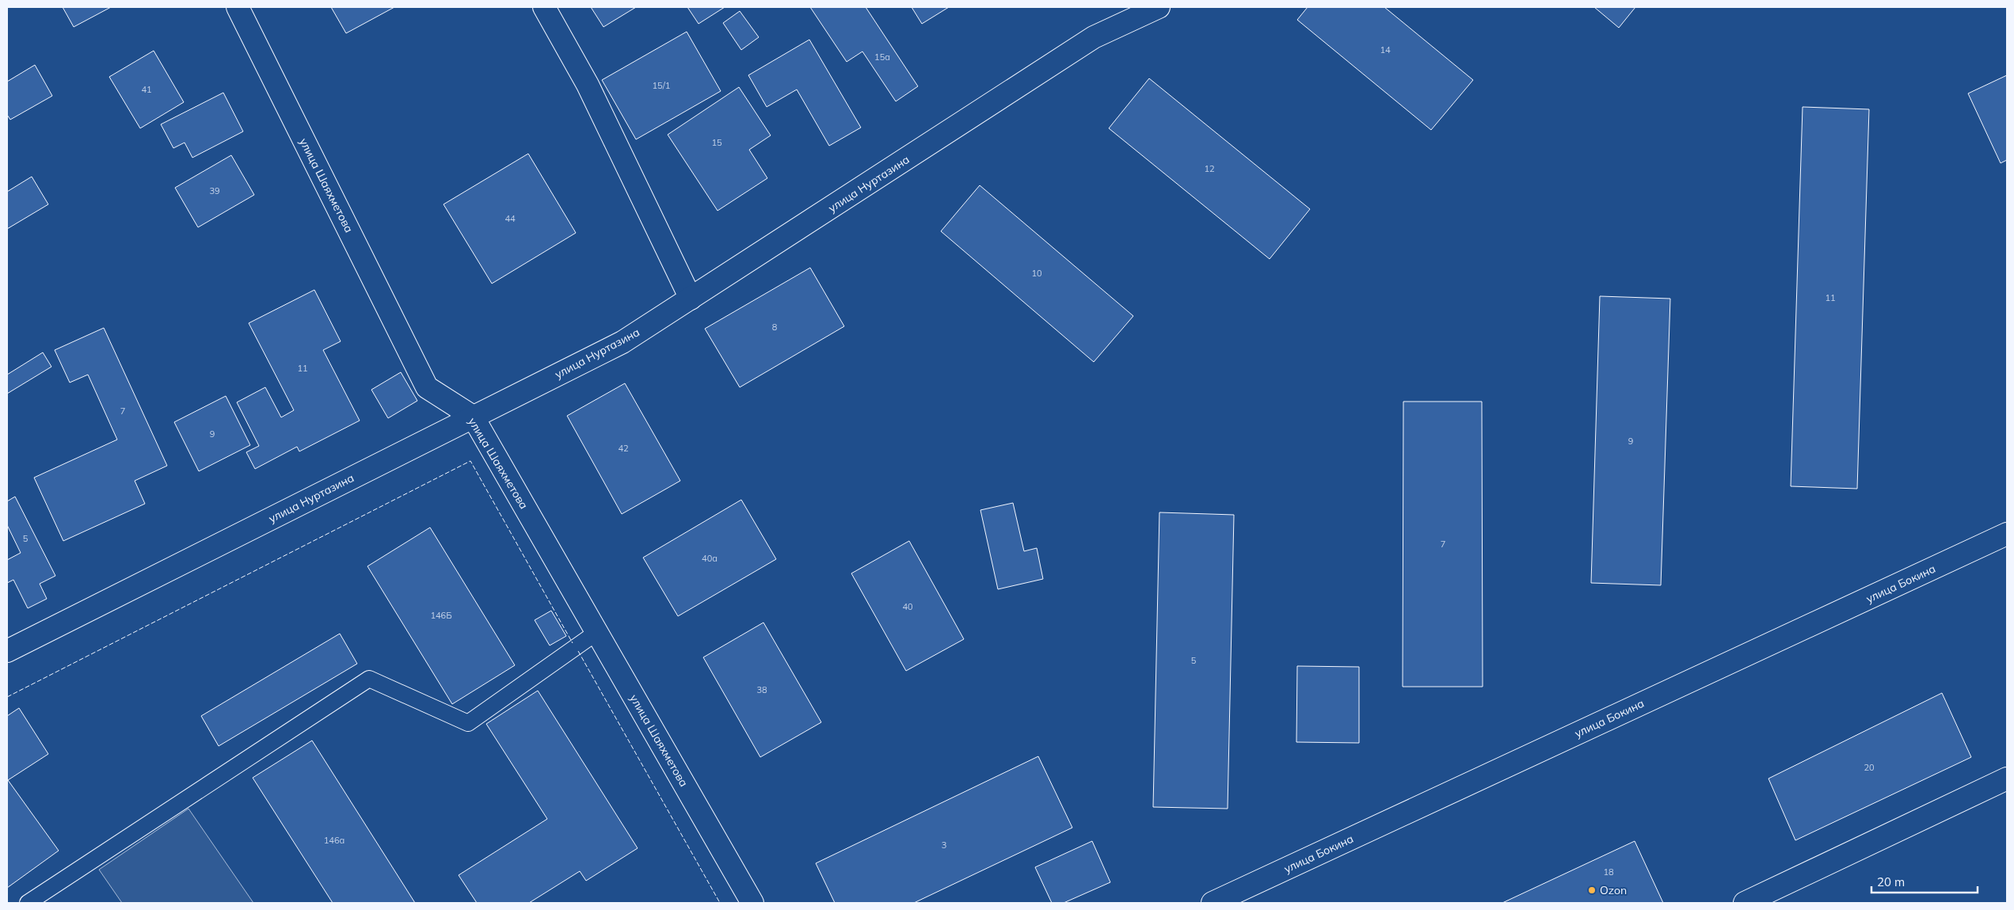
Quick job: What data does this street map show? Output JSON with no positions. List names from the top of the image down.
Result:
{
  "streets": {
    "street": ["улица Нуртазина", "улица Шаяхметова", "улица Бокина"]
  },
  "crossings": [
    ["улица Нуртазина", "улица Шаяхметова"]
  ],
  "places": ["Ozon"],
  "house_numbers": [
    "14",
    "15а",
    "15/1",
    "41",
    "15",
    "12",
    "39",
    "44",
    "10",
    "11",
    "8",
    "11",
    "7",
    "9",
    "9",
    "42",
    "5",
    "7",
    "40а",
    "40",
    "146Б",
    "5",
    "38",
    "20",
    "146а",
    "3",
    "18"
  ],
  "scale_bar": "20 m"
}
